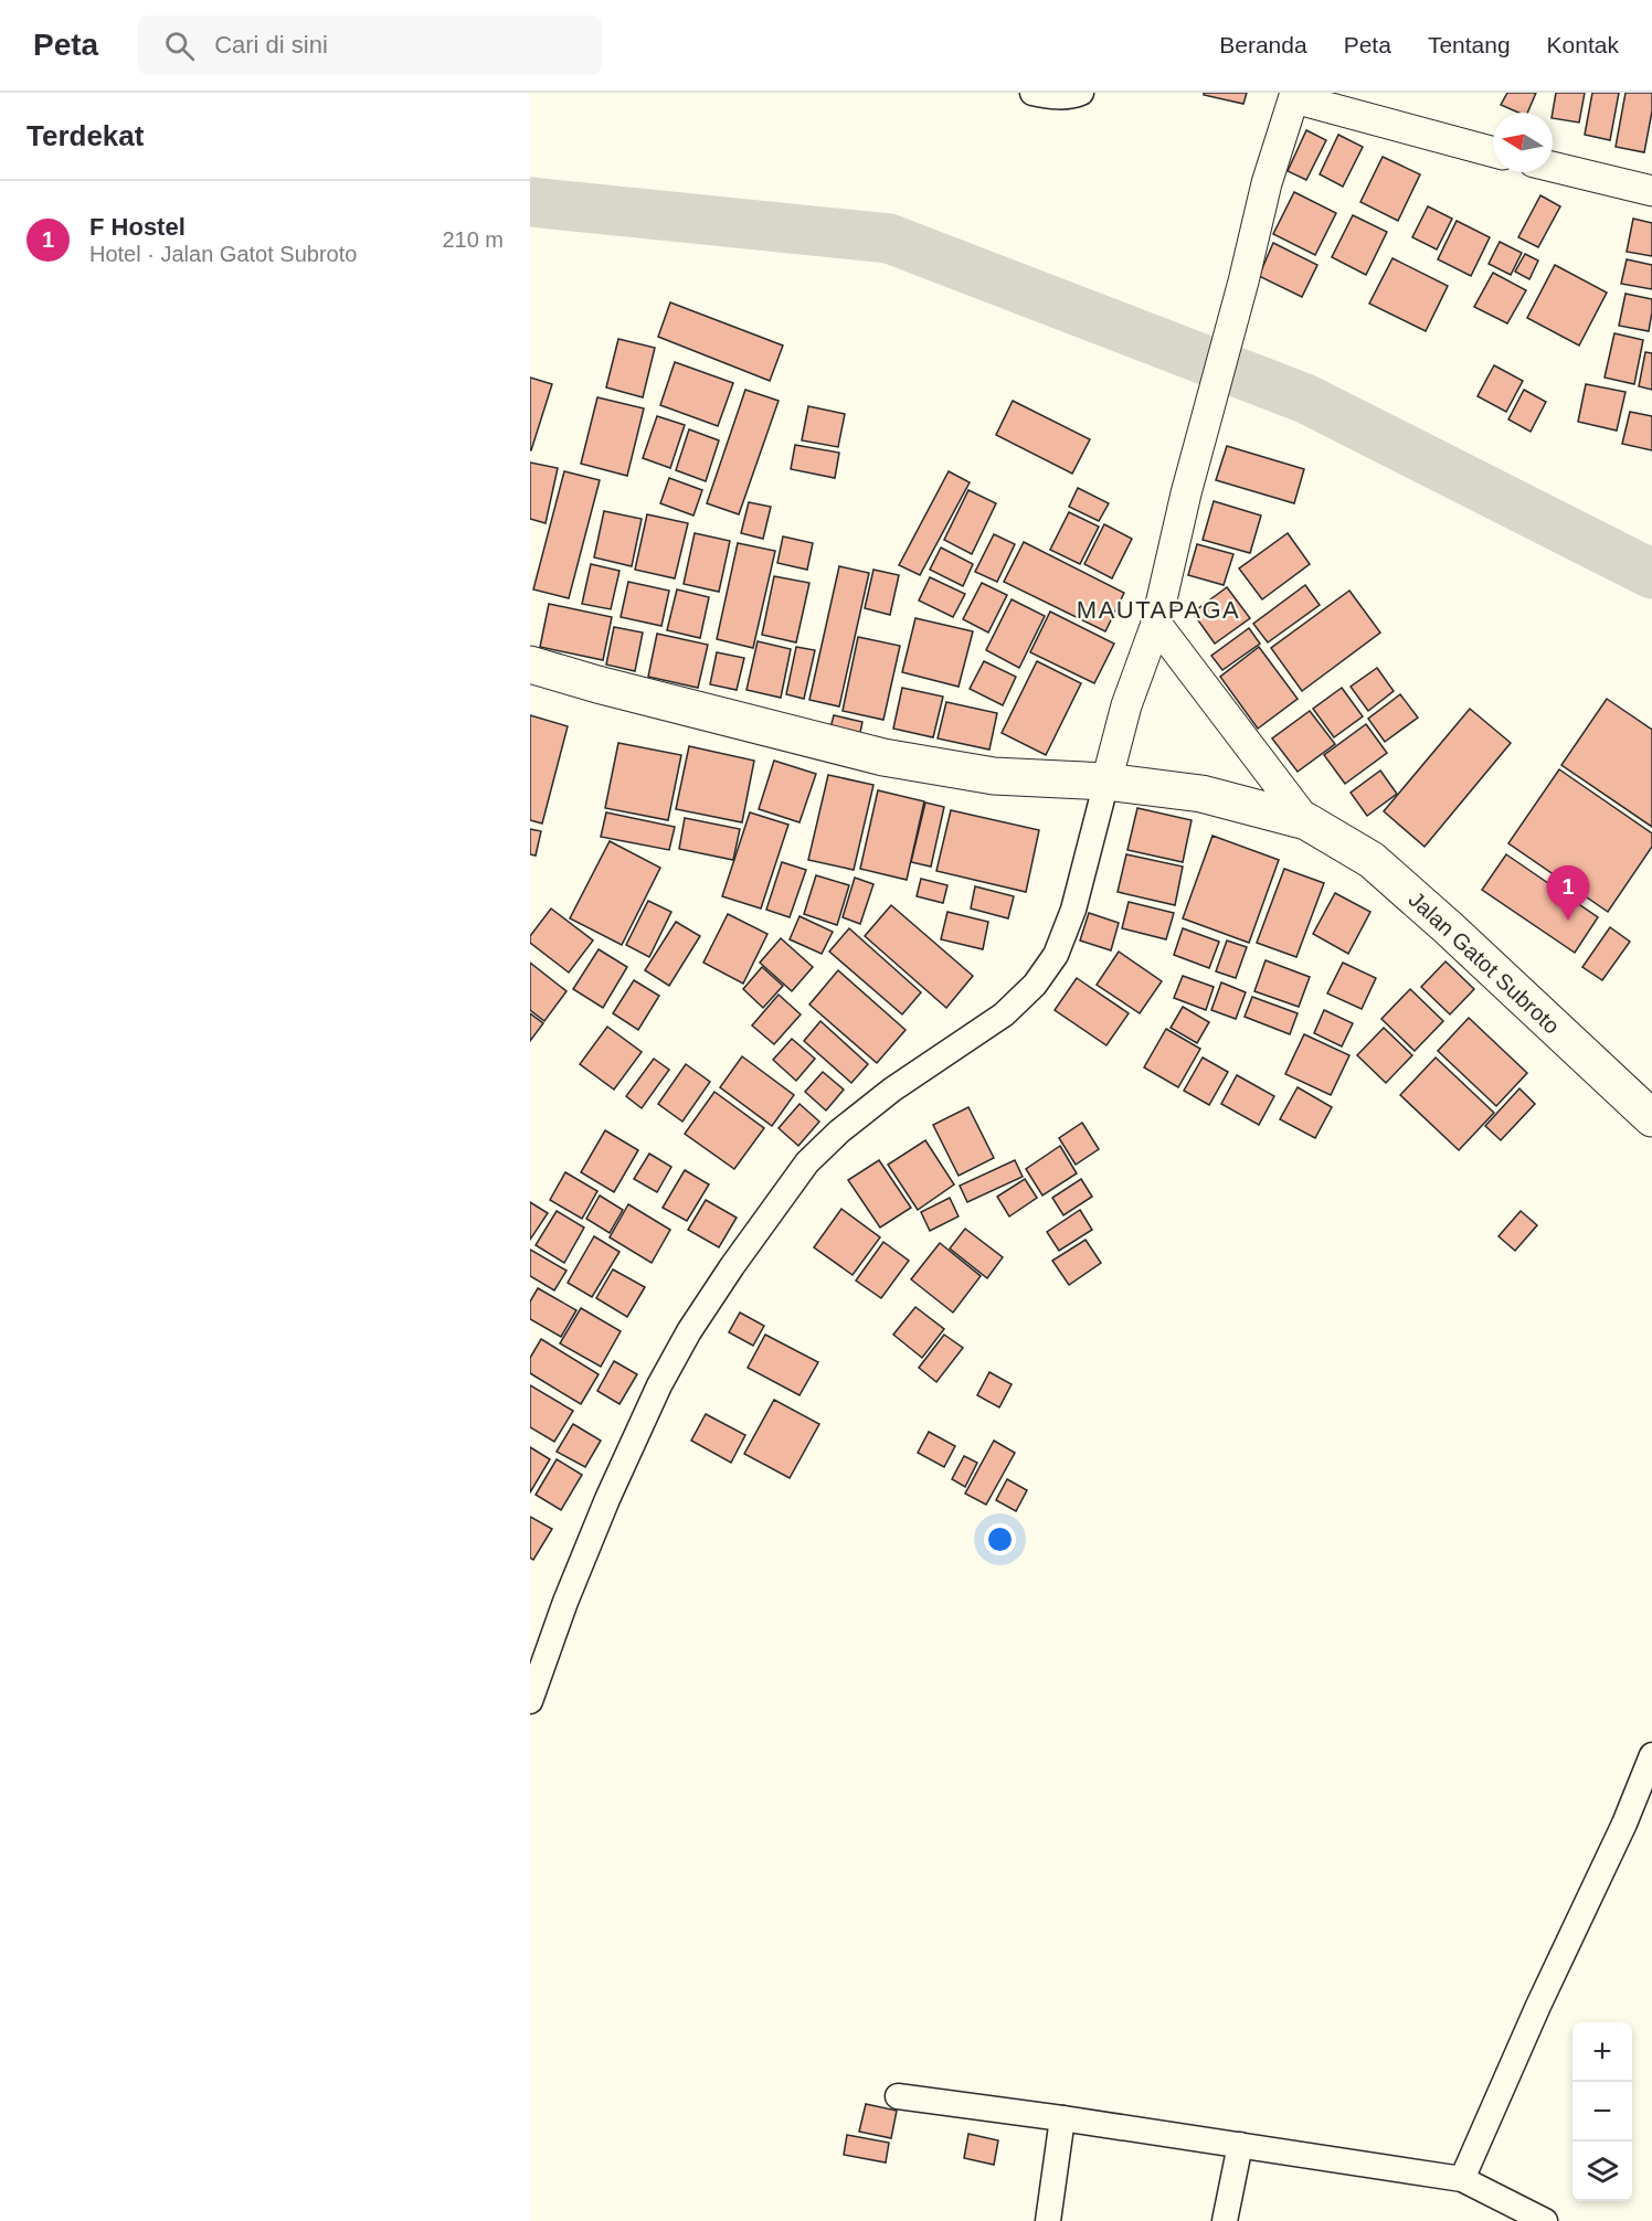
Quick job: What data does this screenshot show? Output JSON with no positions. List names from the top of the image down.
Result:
{
  "streets": {
    "highway": ["Jalan Gatot Subroto"]
  },
  "districts": ["MAUTAPAGA"],
  "north": "left",
  "page": {
    "header": "Peta",
    "search": "Cari di sini",
    "nav": [
      "Beranda",
      "Peta",
      "Tentang",
      "Kontak"
    ],
    "heading": "Terdekat",
    "list": [
      {
        "mark": "1",
        "name": "F Hostel",
        "note": "Hotel · Jalan Gatot Subroto",
        "value": "210 m"
      }
    ],
    "pins": "1",
    "map_buttons": ["+", "−"]
  }
}
